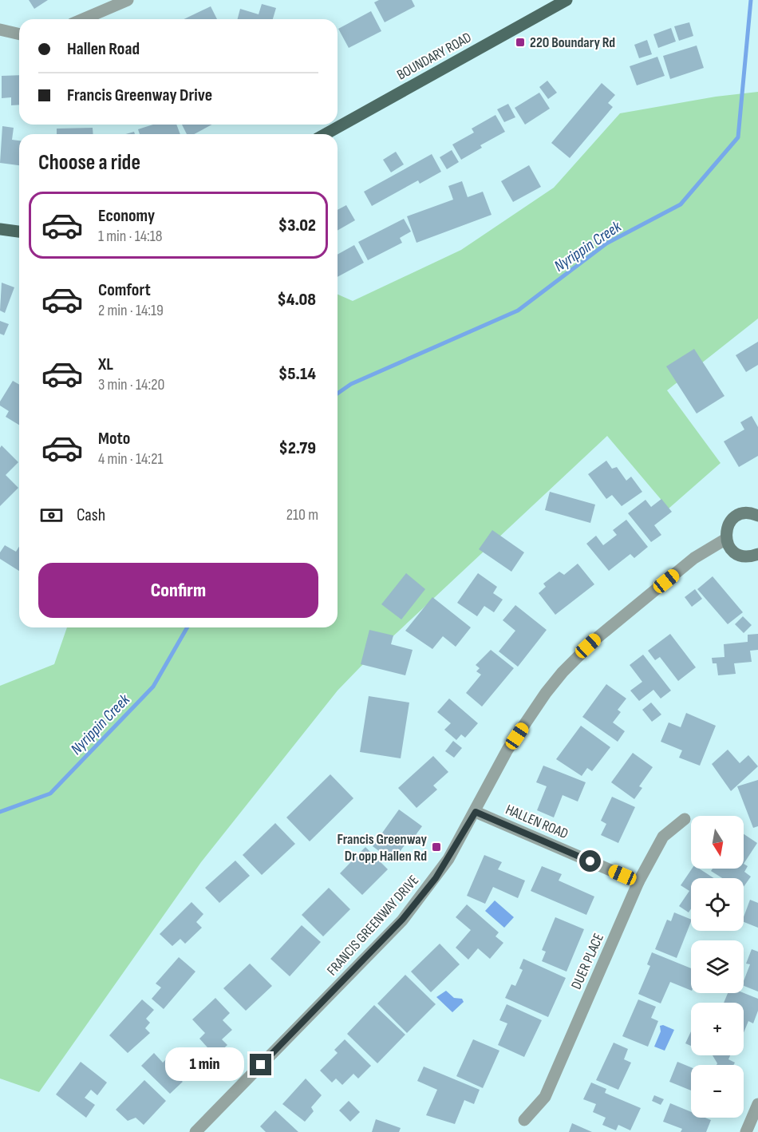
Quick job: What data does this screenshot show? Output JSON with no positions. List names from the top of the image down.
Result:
{
  "streets": {
    "main road": ["BOUNDARY ROAD"],
    "street": ["HALLEN ROAD", "FRANCIS GREENWAY DRIVE", "DUER PLACE"]
  },
  "crossings": [
    ["HALLEN ROAD", "FRANCIS GREENWAY DRIVE"],
    ["HALLEN ROAD", "DUER PLACE"]
  ],
  "water": ["Nyrippin Creek"],
  "places": {
    "transit": ["220 Boundary Rd", "Francis Greenway Dr opp Hallen Rd"]
  },
  "north": "bottom",
  "page": {
    "banner": ["Hallen Road", "Francis Greenway Drive"],
    "heading": "Choose a ride",
    "list": [
      {
        "name": "Economy",
        "note": "1 min · 14:18",
        "value": "$3.02"
      },
      {
        "name": "Comfort",
        "note": "2 min · 14:19",
        "value": "$4.08"
      },
      {
        "name": "XL",
        "note": "3 min · 14:20",
        "value": "$5.14"
      },
      {
        "name": "Moto",
        "note": "4 min · 14:21",
        "value": "$2.79"
      }
    ],
    "pay": ["Cash", "210 m"],
    "buttons": "Confirm",
    "map_buttons": ["+", "−"],
    "bubble": "1 min"
  }
}
